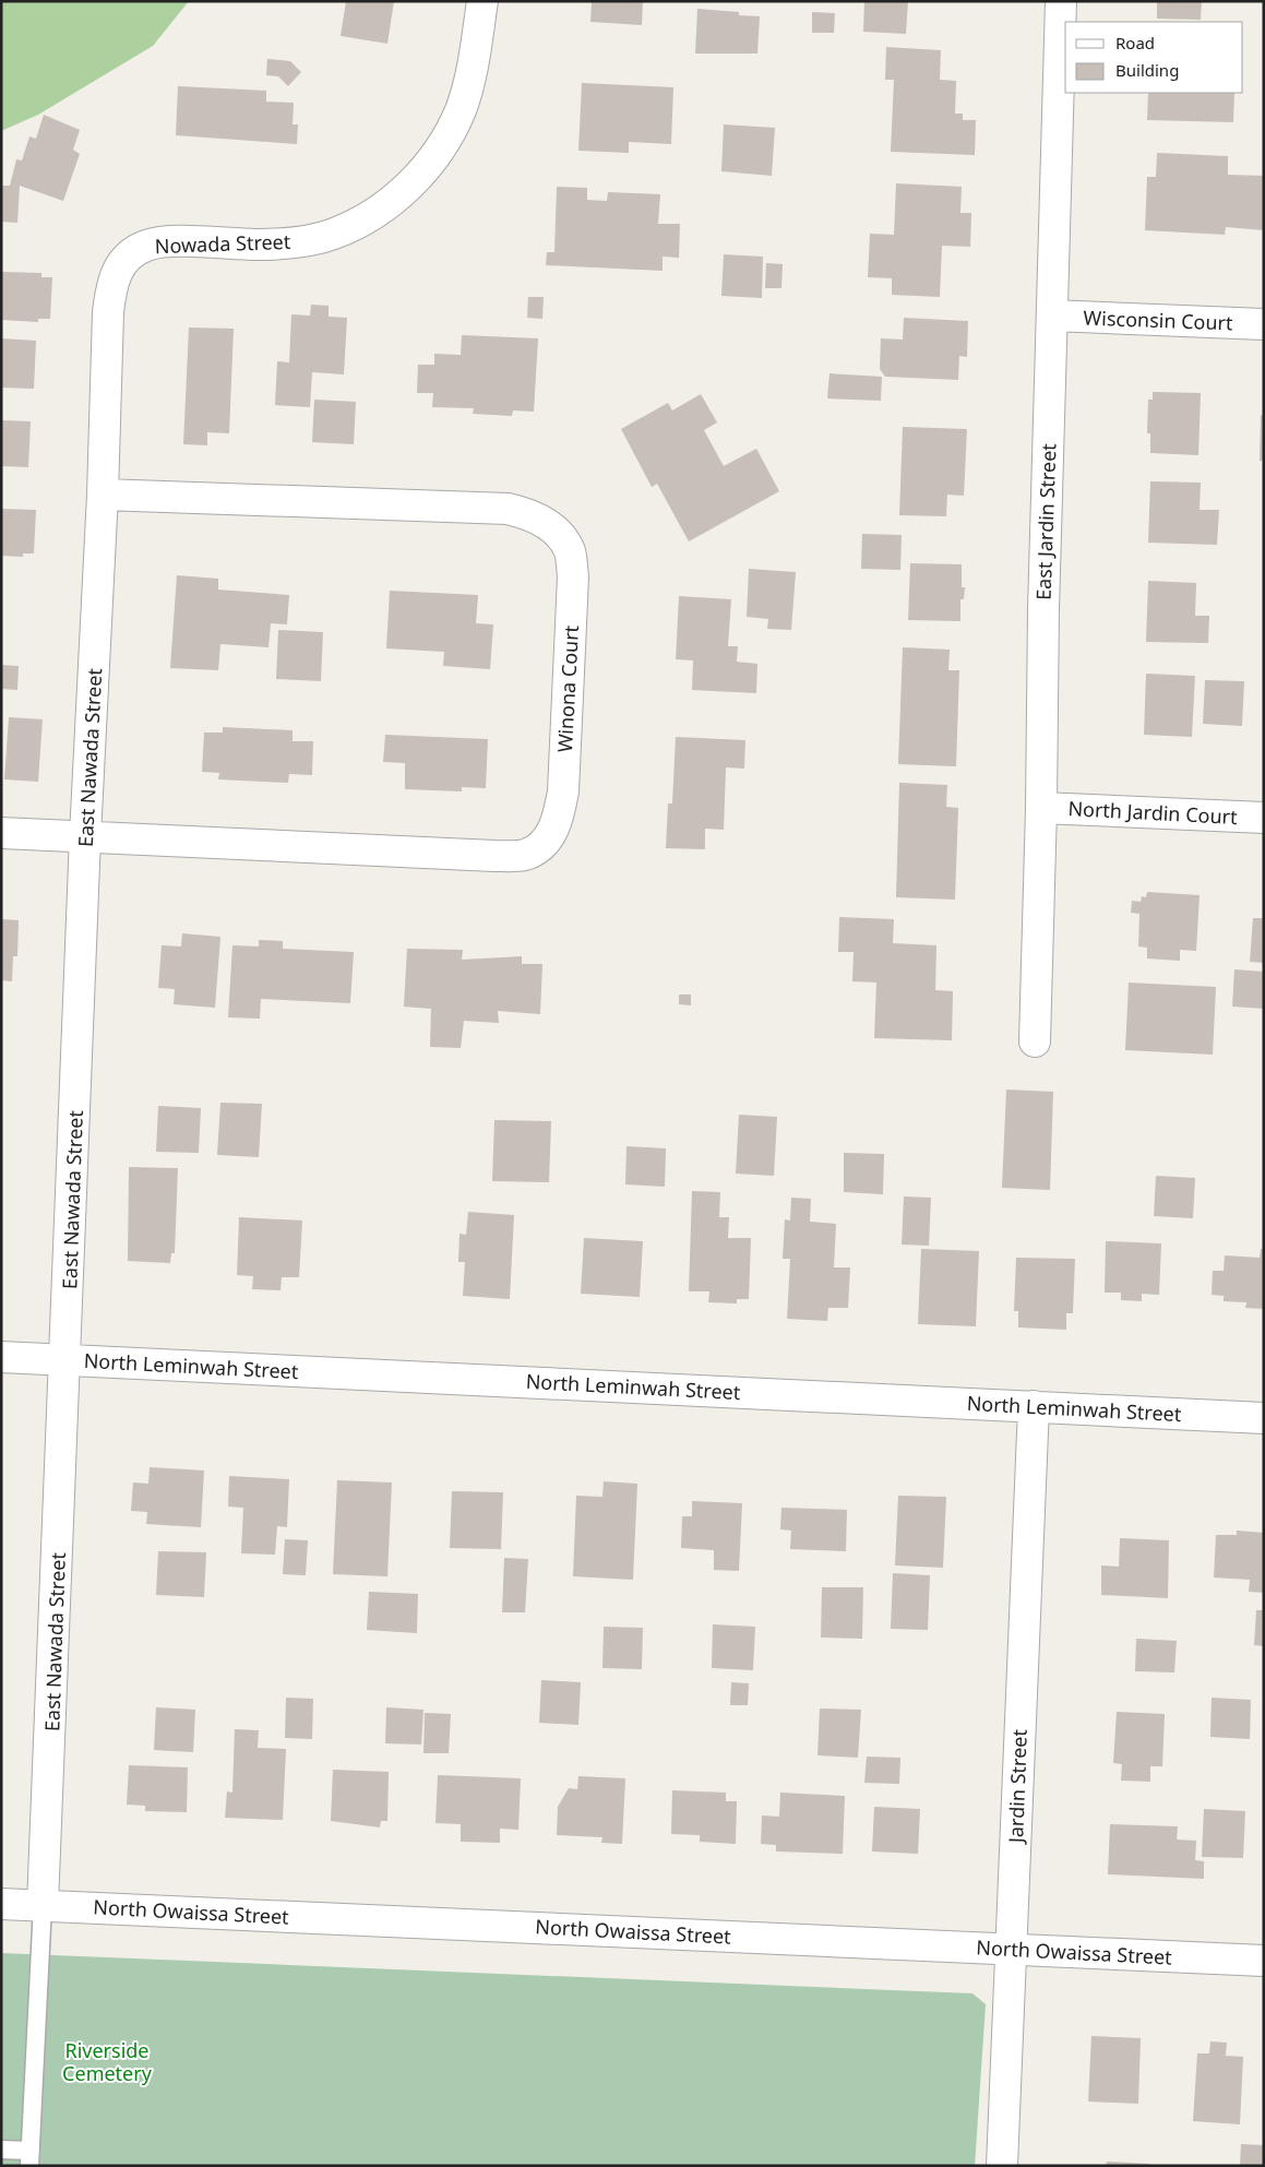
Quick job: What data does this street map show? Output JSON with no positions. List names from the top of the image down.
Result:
{
  "streets": {
    "street": [
      "Nowada Street",
      "Wisconsin Court",
      "East Jardin Street",
      "Winona Court",
      "East Nawada Street",
      "North Jardin Court",
      "North Leminwah Street",
      "Jardin Street",
      "North Owaissa Street"
    ]
  },
  "crossings": [
    ["Nowada Street", "Winona Court"],
    ["Nowada Street", "East Nawada Street"],
    ["Wisconsin Court", "East Jardin Street"],
    ["East Jardin Street", "North Jardin Court"],
    ["Winona Court", "East Nawada Street"],
    ["East Nawada Street", "North Leminwah Street"],
    ["East Nawada Street", "North Owaissa Street"],
    ["North Leminwah Street", "Jardin Street"],
    ["Jardin Street", "North Owaissa Street"]
  ],
  "parks": ["Riverside Cemetery"],
  "legend": ["Road", "Building"]
}
